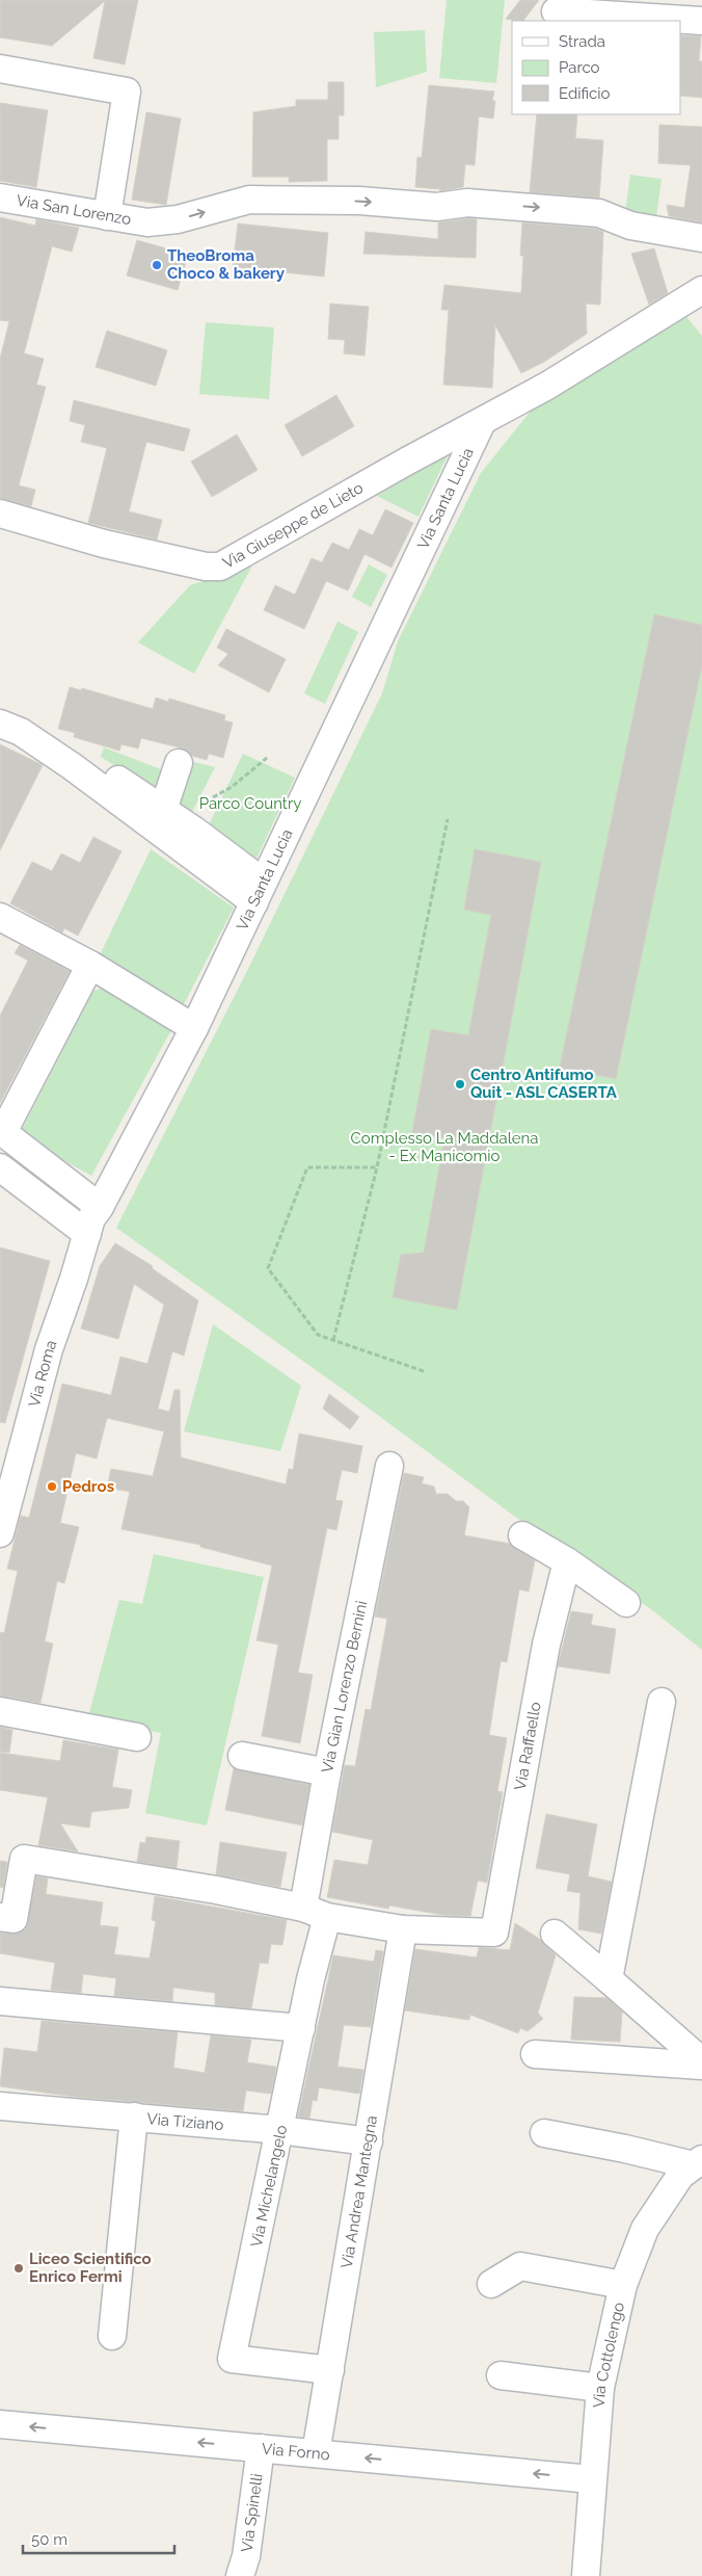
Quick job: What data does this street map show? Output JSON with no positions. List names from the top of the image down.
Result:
{
  "streets": {
    "street": [
      "Via San Lorenzo",
      "Via Santa Lucia",
      "Via Giuseppe de Lieto",
      "Via Roma",
      "Via Gian Lorenzo Bernini",
      "Via Raffaello",
      "Via Tiziano",
      "Via Michelangelo",
      "Via Andrea Mantegna",
      "Via Cottolengo",
      "Via Forno",
      "Via Spinelli"
    ]
  },
  "crossings": [
    ["Via Santa Lucia", "Via Giuseppe de Lieto"],
    ["Via Santa Lucia", "Via Roma"],
    ["Via Gian Lorenzo Bernini", "Via Michelangelo"],
    ["Via Raffaello", "Via Andrea Mantegna"],
    ["Via Tiziano", "Via Michelangelo"],
    ["Via Tiziano", "Via Andrea Mantegna"],
    ["Via Michelangelo", "Via Andrea Mantegna"],
    ["Via Andrea Mantegna", "Via Forno"],
    ["Via Cottolengo", "Via Forno"],
    ["Via Forno", "Via Spinelli"]
  ],
  "one_way": ["Via San Lorenzo"],
  "parks": ["Parco Country", "Complesso La Maddalena - Ex Manicomio"],
  "places": [
    "TheoBroma Choco & bakery",
    "Centro Antifumo Quit - ASL CASERTA",
    "Pedros",
    "Liceo Scientifico Enrico Fermi"
  ],
  "legend": ["Strada", "Parco", "Edificio"],
  "scale_bar": "50 m"
}
